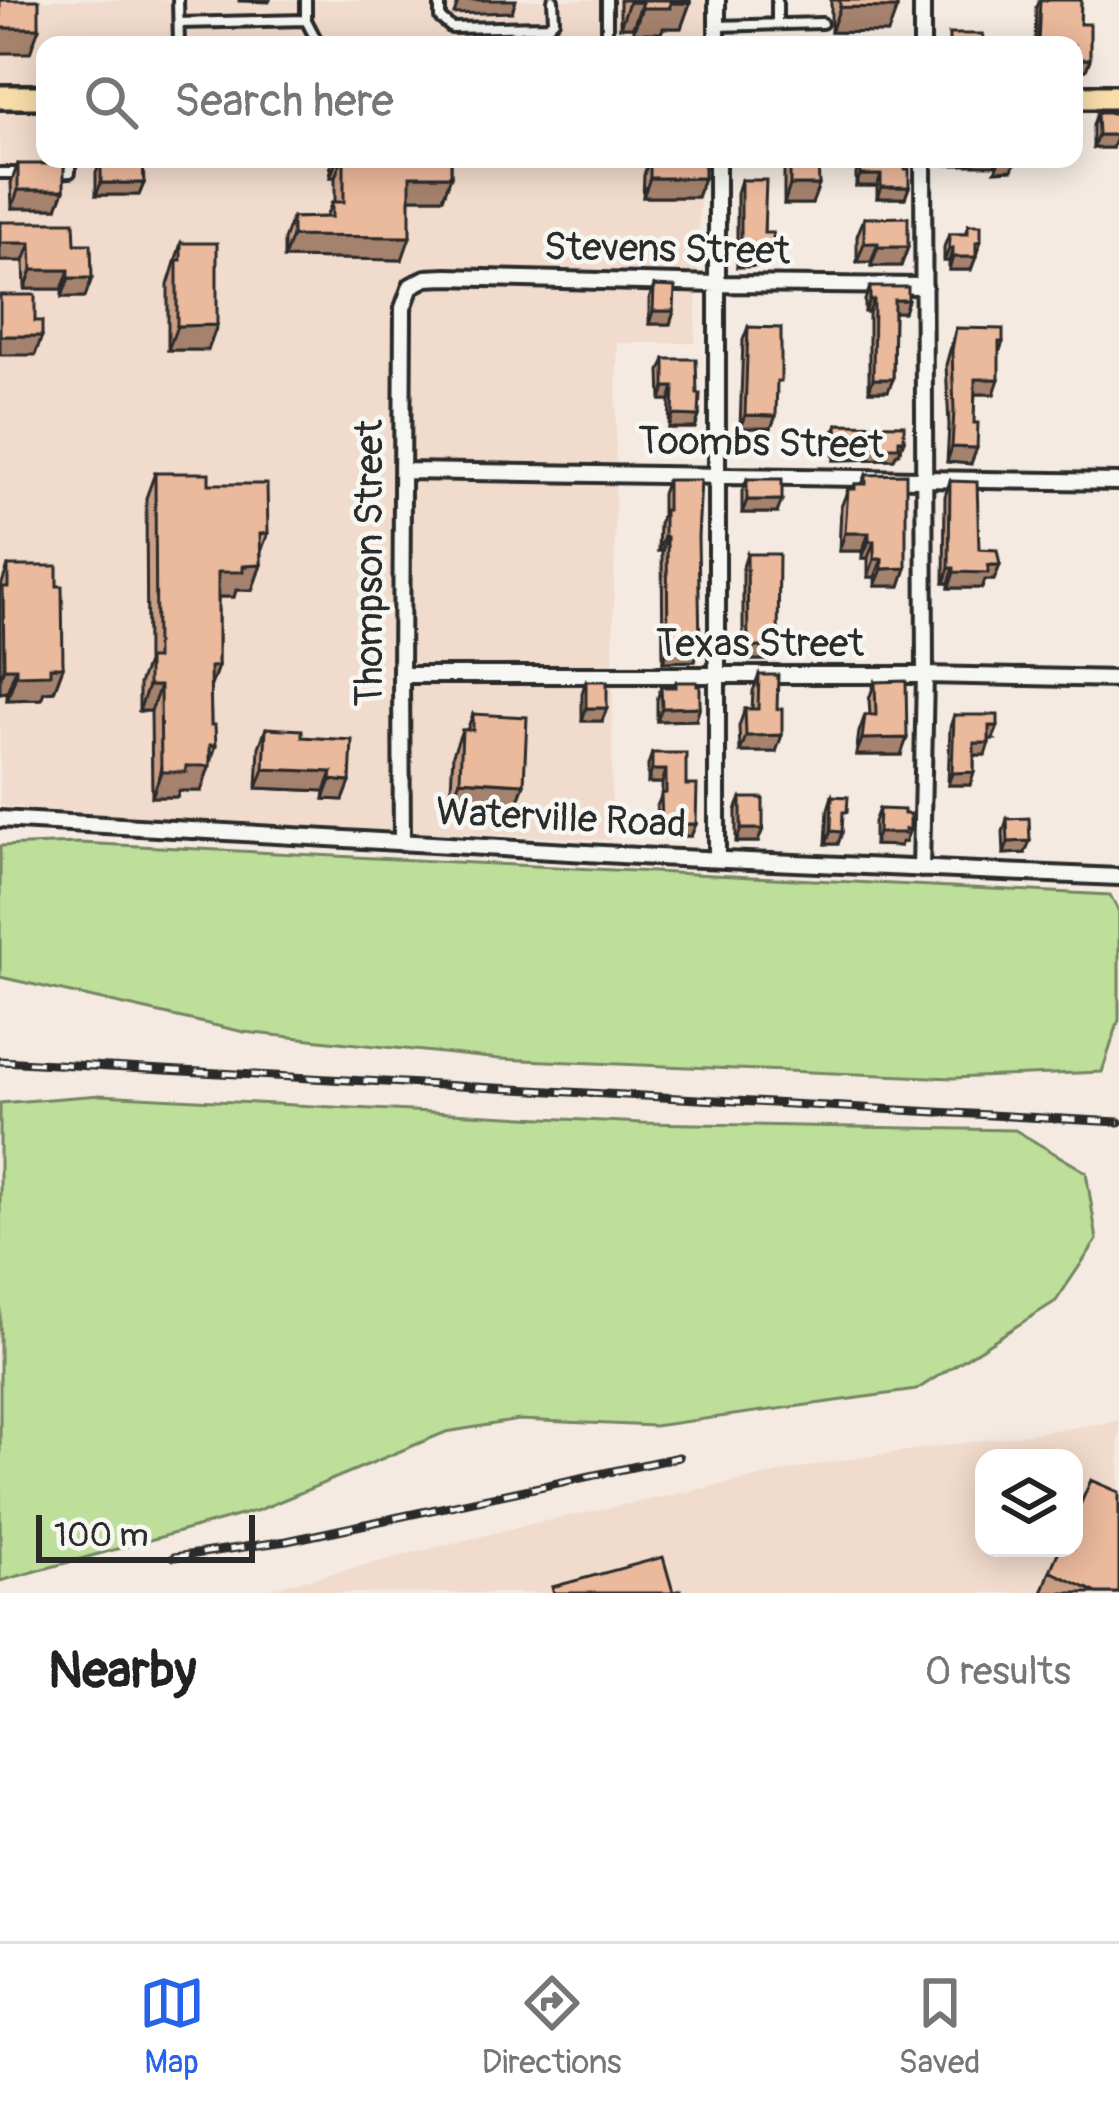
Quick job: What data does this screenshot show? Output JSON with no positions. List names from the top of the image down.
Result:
{
  "streets": {
    "street": [
      "Stevens Street",
      "Toombs Street",
      "Thompson Street",
      "Texas Street",
      "Waterville Road"
    ]
  },
  "crossings": [
    ["Stevens Street", "Thompson Street"],
    ["Toombs Street", "Thompson Street"],
    ["Thompson Street", "Texas Street"],
    ["Thompson Street", "Waterville Road"]
  ],
  "scale_bar": "100 m",
  "page": {
    "search": "Search here",
    "scale": "100 m",
    "heading": ["Nearby", "0 results"],
    "nav": ["Map", "Directions", "Saved"]
  }
}
